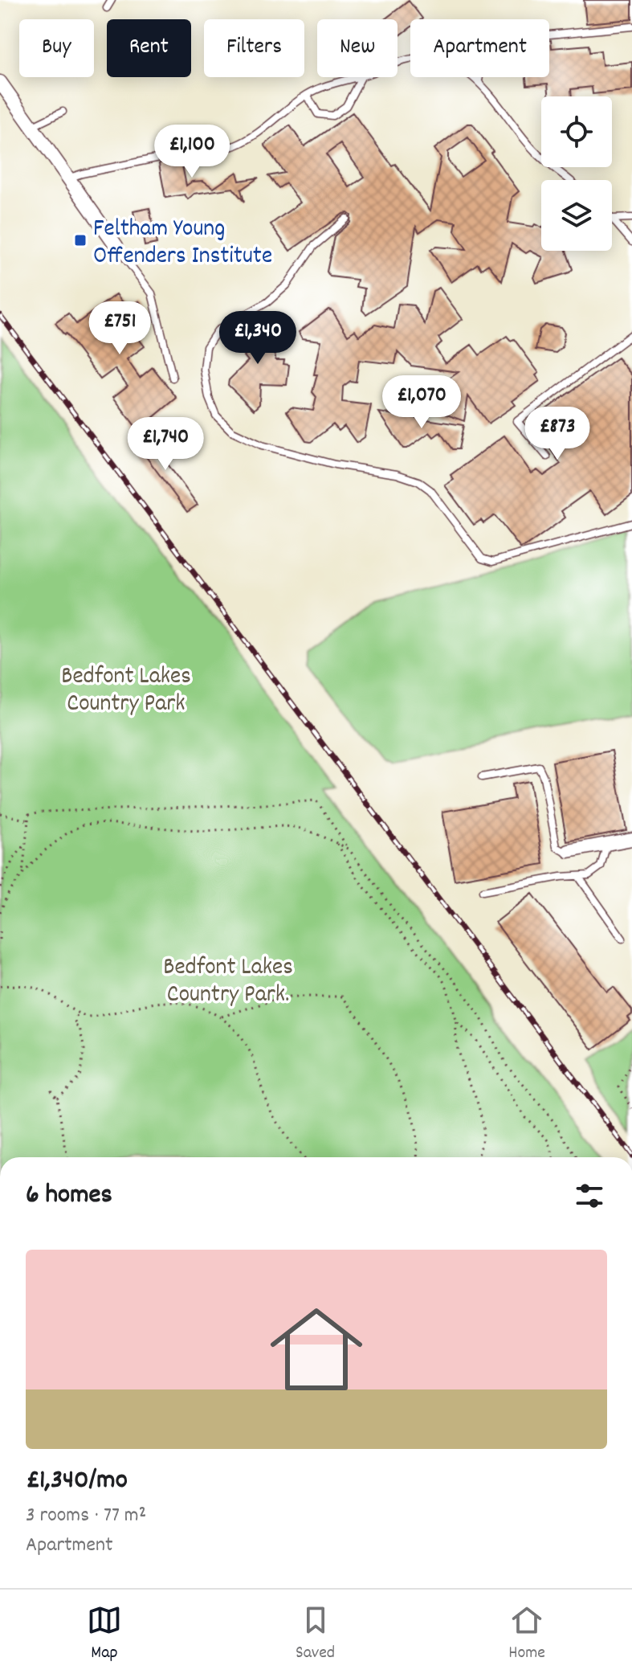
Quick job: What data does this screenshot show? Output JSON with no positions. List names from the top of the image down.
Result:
{
  "parks": ["Bedfont Lakes Country Park", "Bedfont Lakes Country Park."],
  "places": {
    "transit": ["Feltham Young Offenders Institute"]
  },
  "page": {
    "chip": [
      "Buy",
      "Rent",
      "Filters",
      "New",
      "Apartment"
    ],
    "price": [
      "£1,100",
      "£751",
      "£1,340",
      "£1,070",
      "£873",
      "£1,740"
    ],
    "heading": "6 homes",
    "list": [
      {
        "name": "£1,340/mo",
        "note": "3 rooms · 77 m² · Apartment"
      }
    ],
    "tabs": ["Map", "Saved", "Home"]
  }
}
